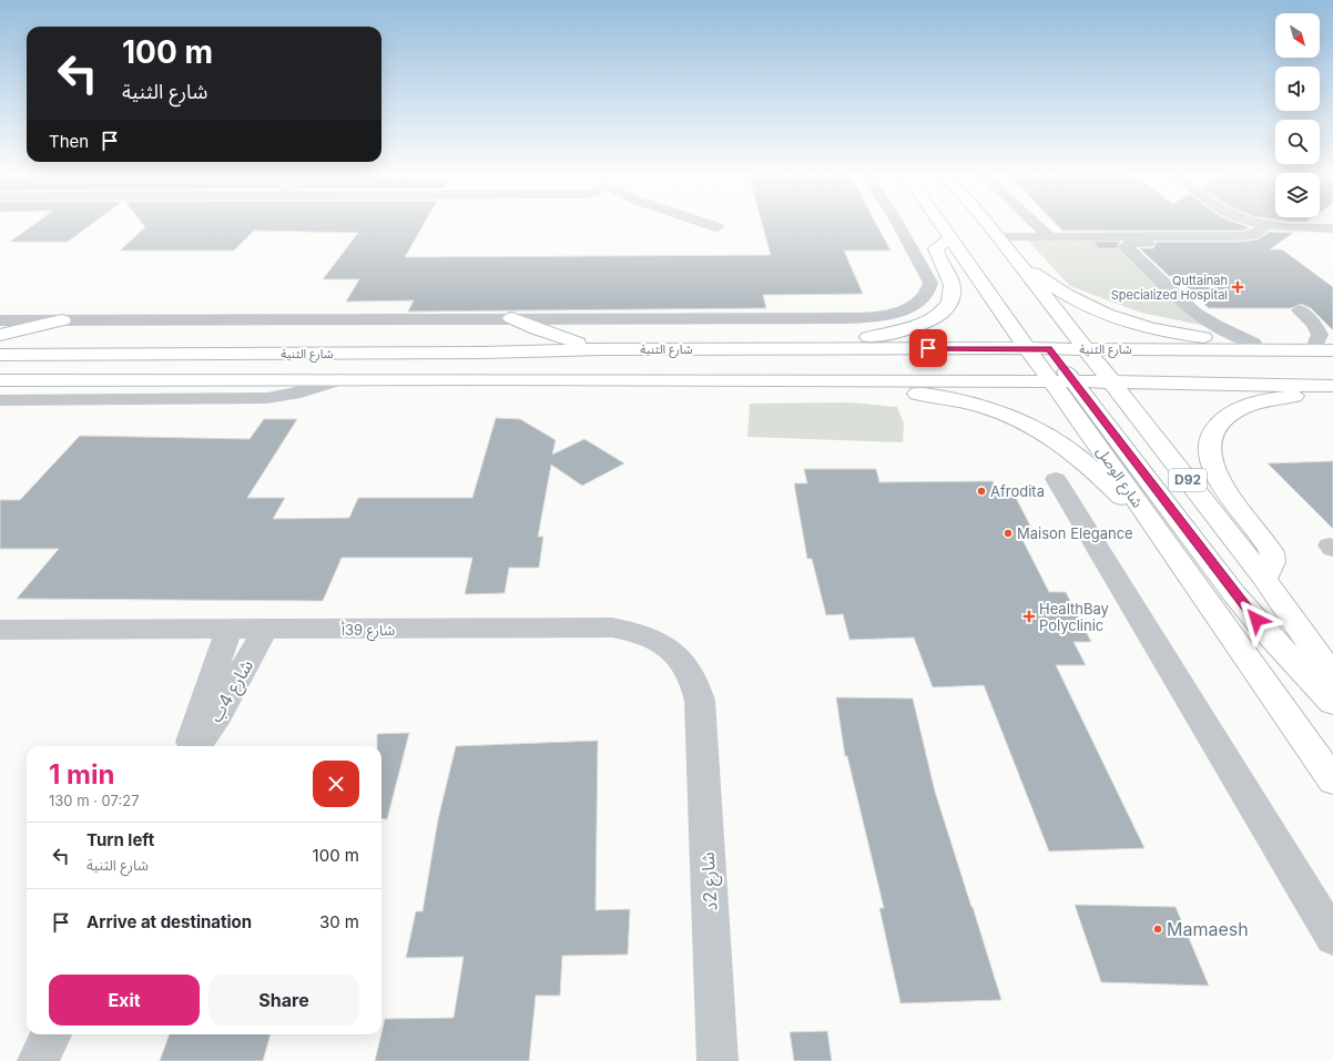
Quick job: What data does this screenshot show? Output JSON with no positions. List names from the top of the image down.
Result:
{
  "streets": {
    "main road": ["شارع الثنية", "شارع الوصل", "D92"],
    "street": ["شارع 39أ", "شارع 4ب", "شارع 2د"]
  },
  "crossings": [
    ["شارع الثنية", "شارع الوصل"],
    ["شارع الثنية", "D92"],
    ["شارع 39أ", "شارع 4ب"],
    ["شارع 39أ", "شارع 2د"]
  ],
  "places": {
    "health": ["Quttainah Specialized Hospital", "HealthBay Polyclinic"],
    "other": ["Afrodita", "Maison Elegance", "Mamaesh"]
  },
  "north": "bottom right",
  "page": {
    "turn": ["100 m", "شارع الثنية"],
    "then": "Then",
    "heading": ["1 min", "130 m · 07:27"],
    "list": [
      {
        "name": "Turn left",
        "note": "شارع الثنية",
        "value": "100 m"
      },
      {
        "name": "Arrive at destination",
        "value": "30 m"
      }
    ],
    "buttons": ["Exit", "Share"]
  }
}
